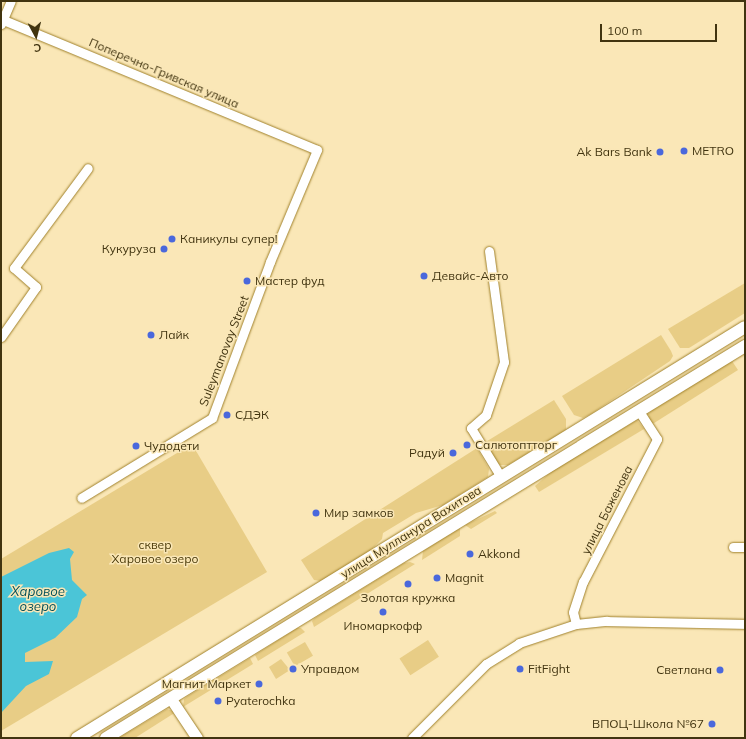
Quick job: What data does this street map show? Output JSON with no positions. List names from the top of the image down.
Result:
{
  "streets": {
    "main road": ["улица Мулланура Вахитова"],
    "street": ["Поперечно-Гривская улица", "Suleymanovoy Street", "улица Баженова"]
  },
  "crossings": [
    ["Поперечно-Гривская улица", "Suleymanovoy Street"],
    ["улица Баженова", "улица Мулланура Вахитова"]
  ],
  "water": ["Харовое озеро"],
  "parks": ["сквер Харовое озеро"],
  "places": [
    "METRO",
    "Ak Bars Bank",
    "Каникулы супер!",
    "Кукуруза",
    "Девайс-Авто",
    "Мастер фуд",
    "Лайк",
    "СДЭК",
    "Салютоптторг",
    "Чудодети",
    "Радуй",
    "Мир замков",
    "Akkond",
    "Magnit",
    "Золотая кружка",
    "Иномаркофф",
    "Управдом",
    "FitFight",
    "Светлана",
    "Магнит Маркет",
    "Pyaterochka",
    "ВПОЦ-Школа №67"
  ],
  "scale_bar": "100 m",
  "north": "bottom"
}
